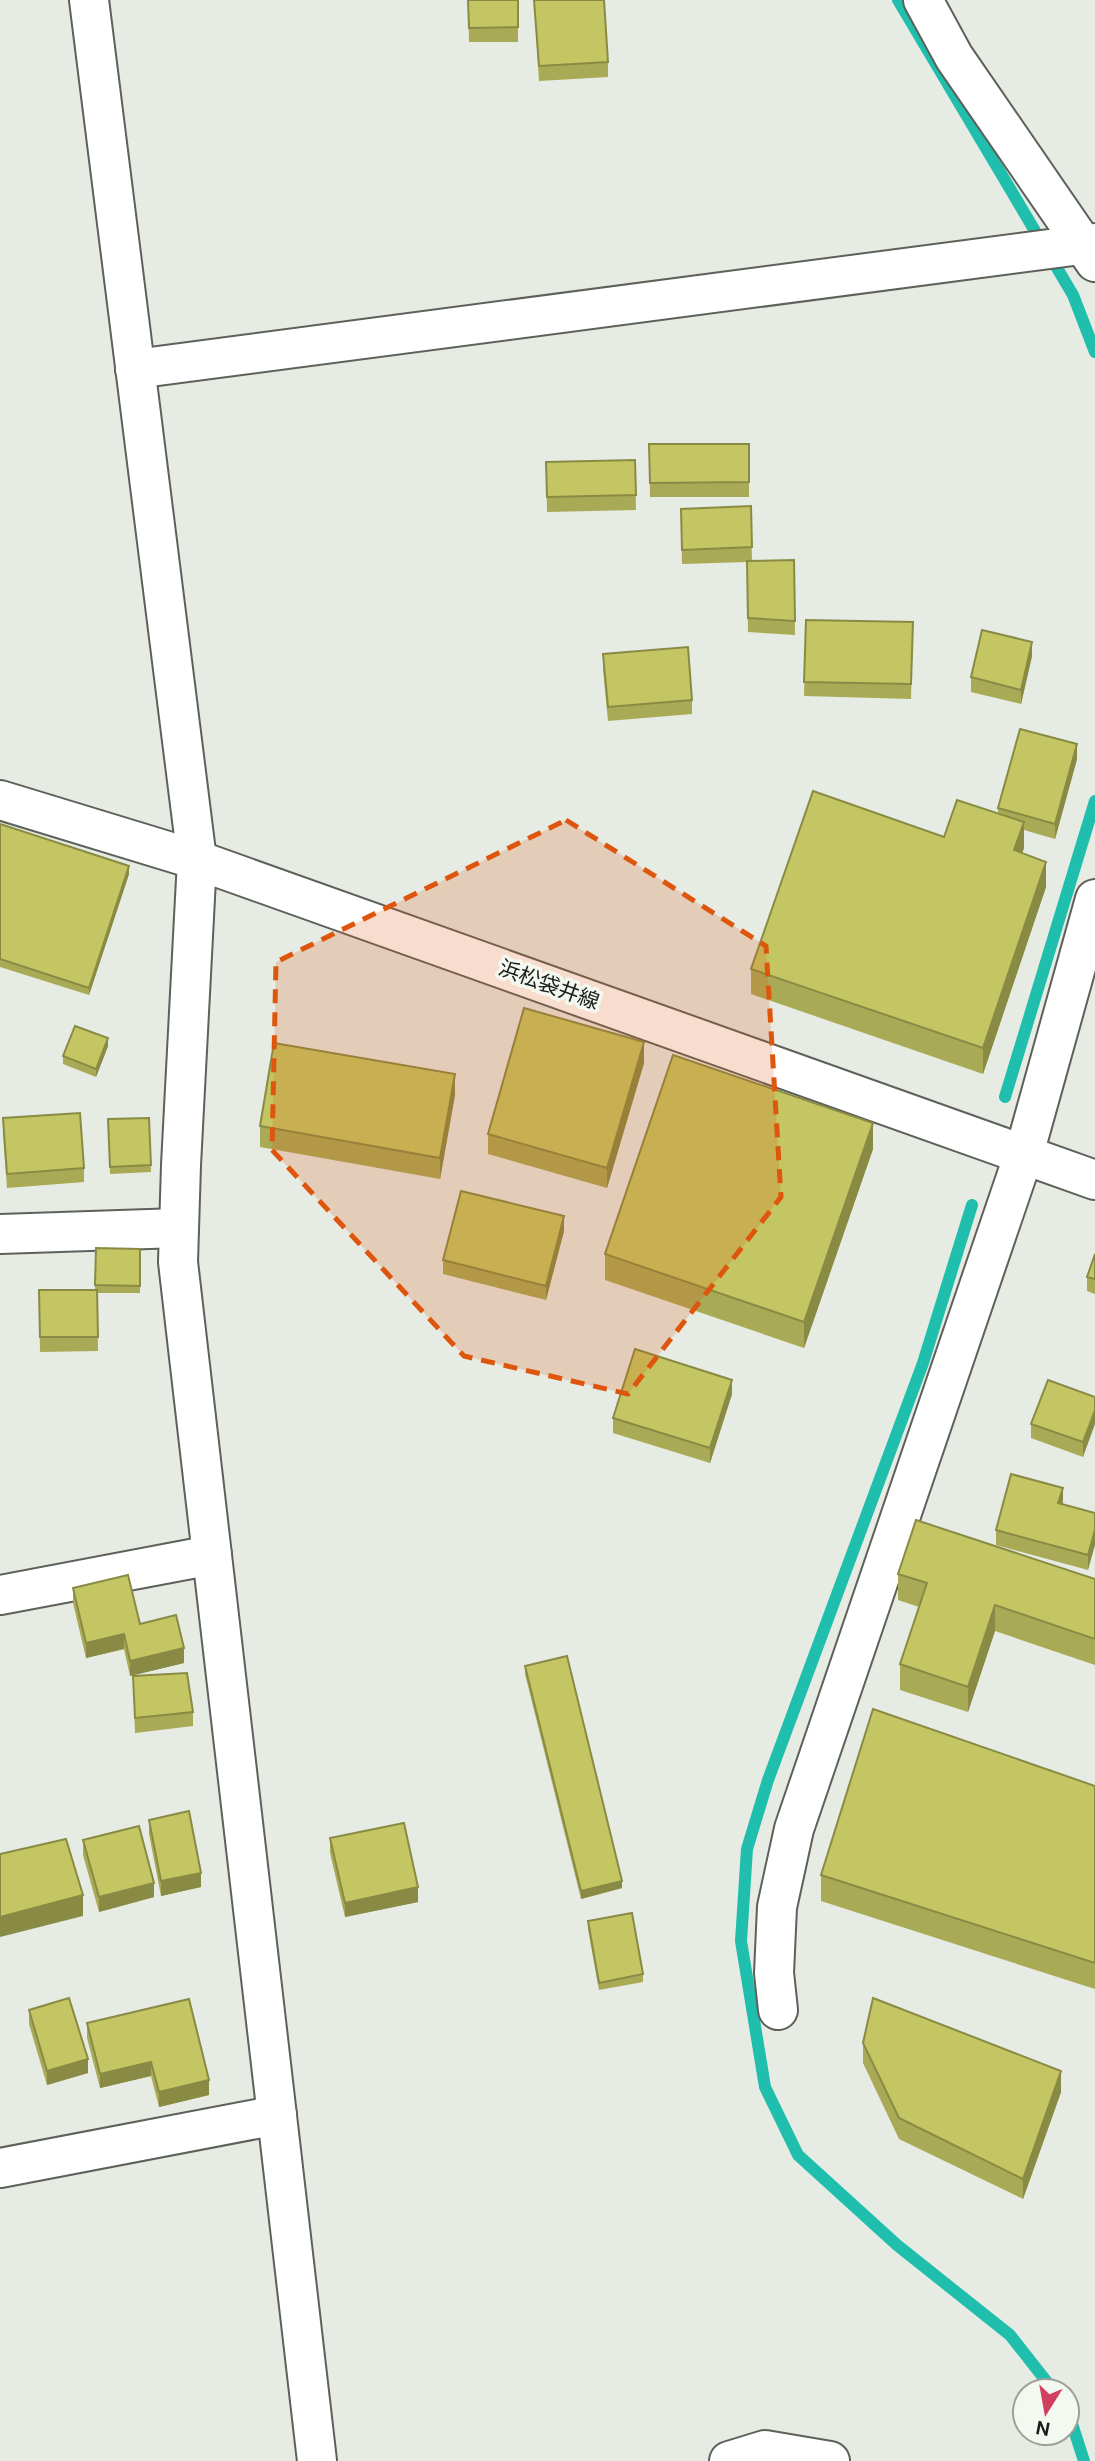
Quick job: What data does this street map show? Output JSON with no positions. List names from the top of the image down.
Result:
{
  "streets": {
    "street": ["浜松袋井線"]
  },
  "north": "bottom"
}
